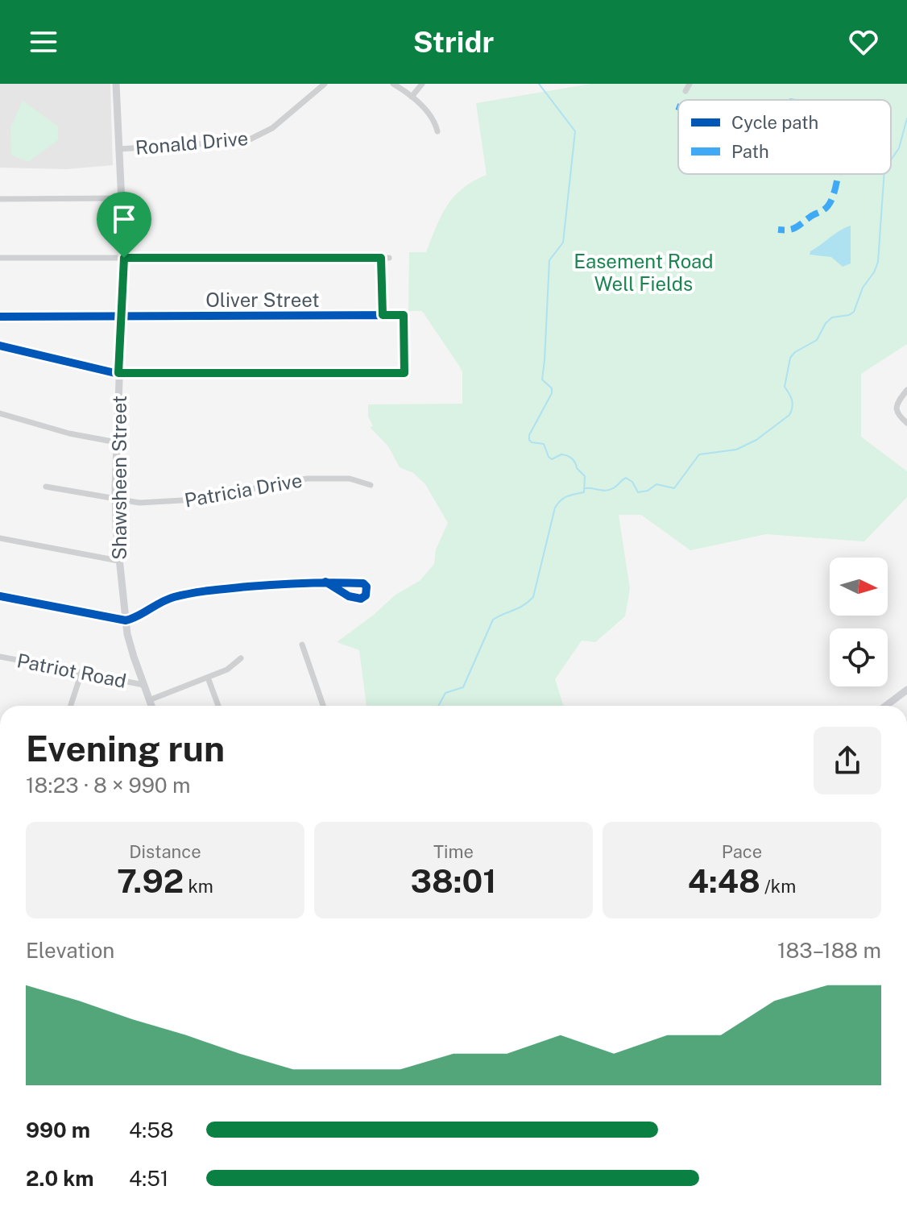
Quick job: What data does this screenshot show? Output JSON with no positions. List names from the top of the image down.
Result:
{
  "streets": {
    "main road": ["Shawsheen Street"],
    "street": [
      "Ronald Drive",
      "Oliver Street",
      "Patricia Drive",
      "Patriot Road"
    ]
  },
  "crossings": [
    ["Ronald Drive", "Shawsheen Street"],
    ["Oliver Street", "Shawsheen Street"],
    ["Shawsheen Street", "Patricia Drive"],
    ["Shawsheen Street", "Patriot Road"]
  ],
  "parks": ["Easement Road Well Fields"],
  "legend": ["Cycle path", "Path"],
  "north": "right",
  "page": {
    "header": "Stridr",
    "heading": ["Evening run", "18:23 · 8 × 990 m"],
    "stats": [
      ["Distance", "7.92 km"],
      ["Time", "38:01"],
      ["Pace", "4:48 /km"]
    ],
    "chart": ["Elevation", "183–188 m"],
    "list": [
      {
        "name": "990 m",
        "note": "4:58"
      },
      {
        "name": "2.0 km",
        "note": "4:51"
      }
    ]
  }
}
